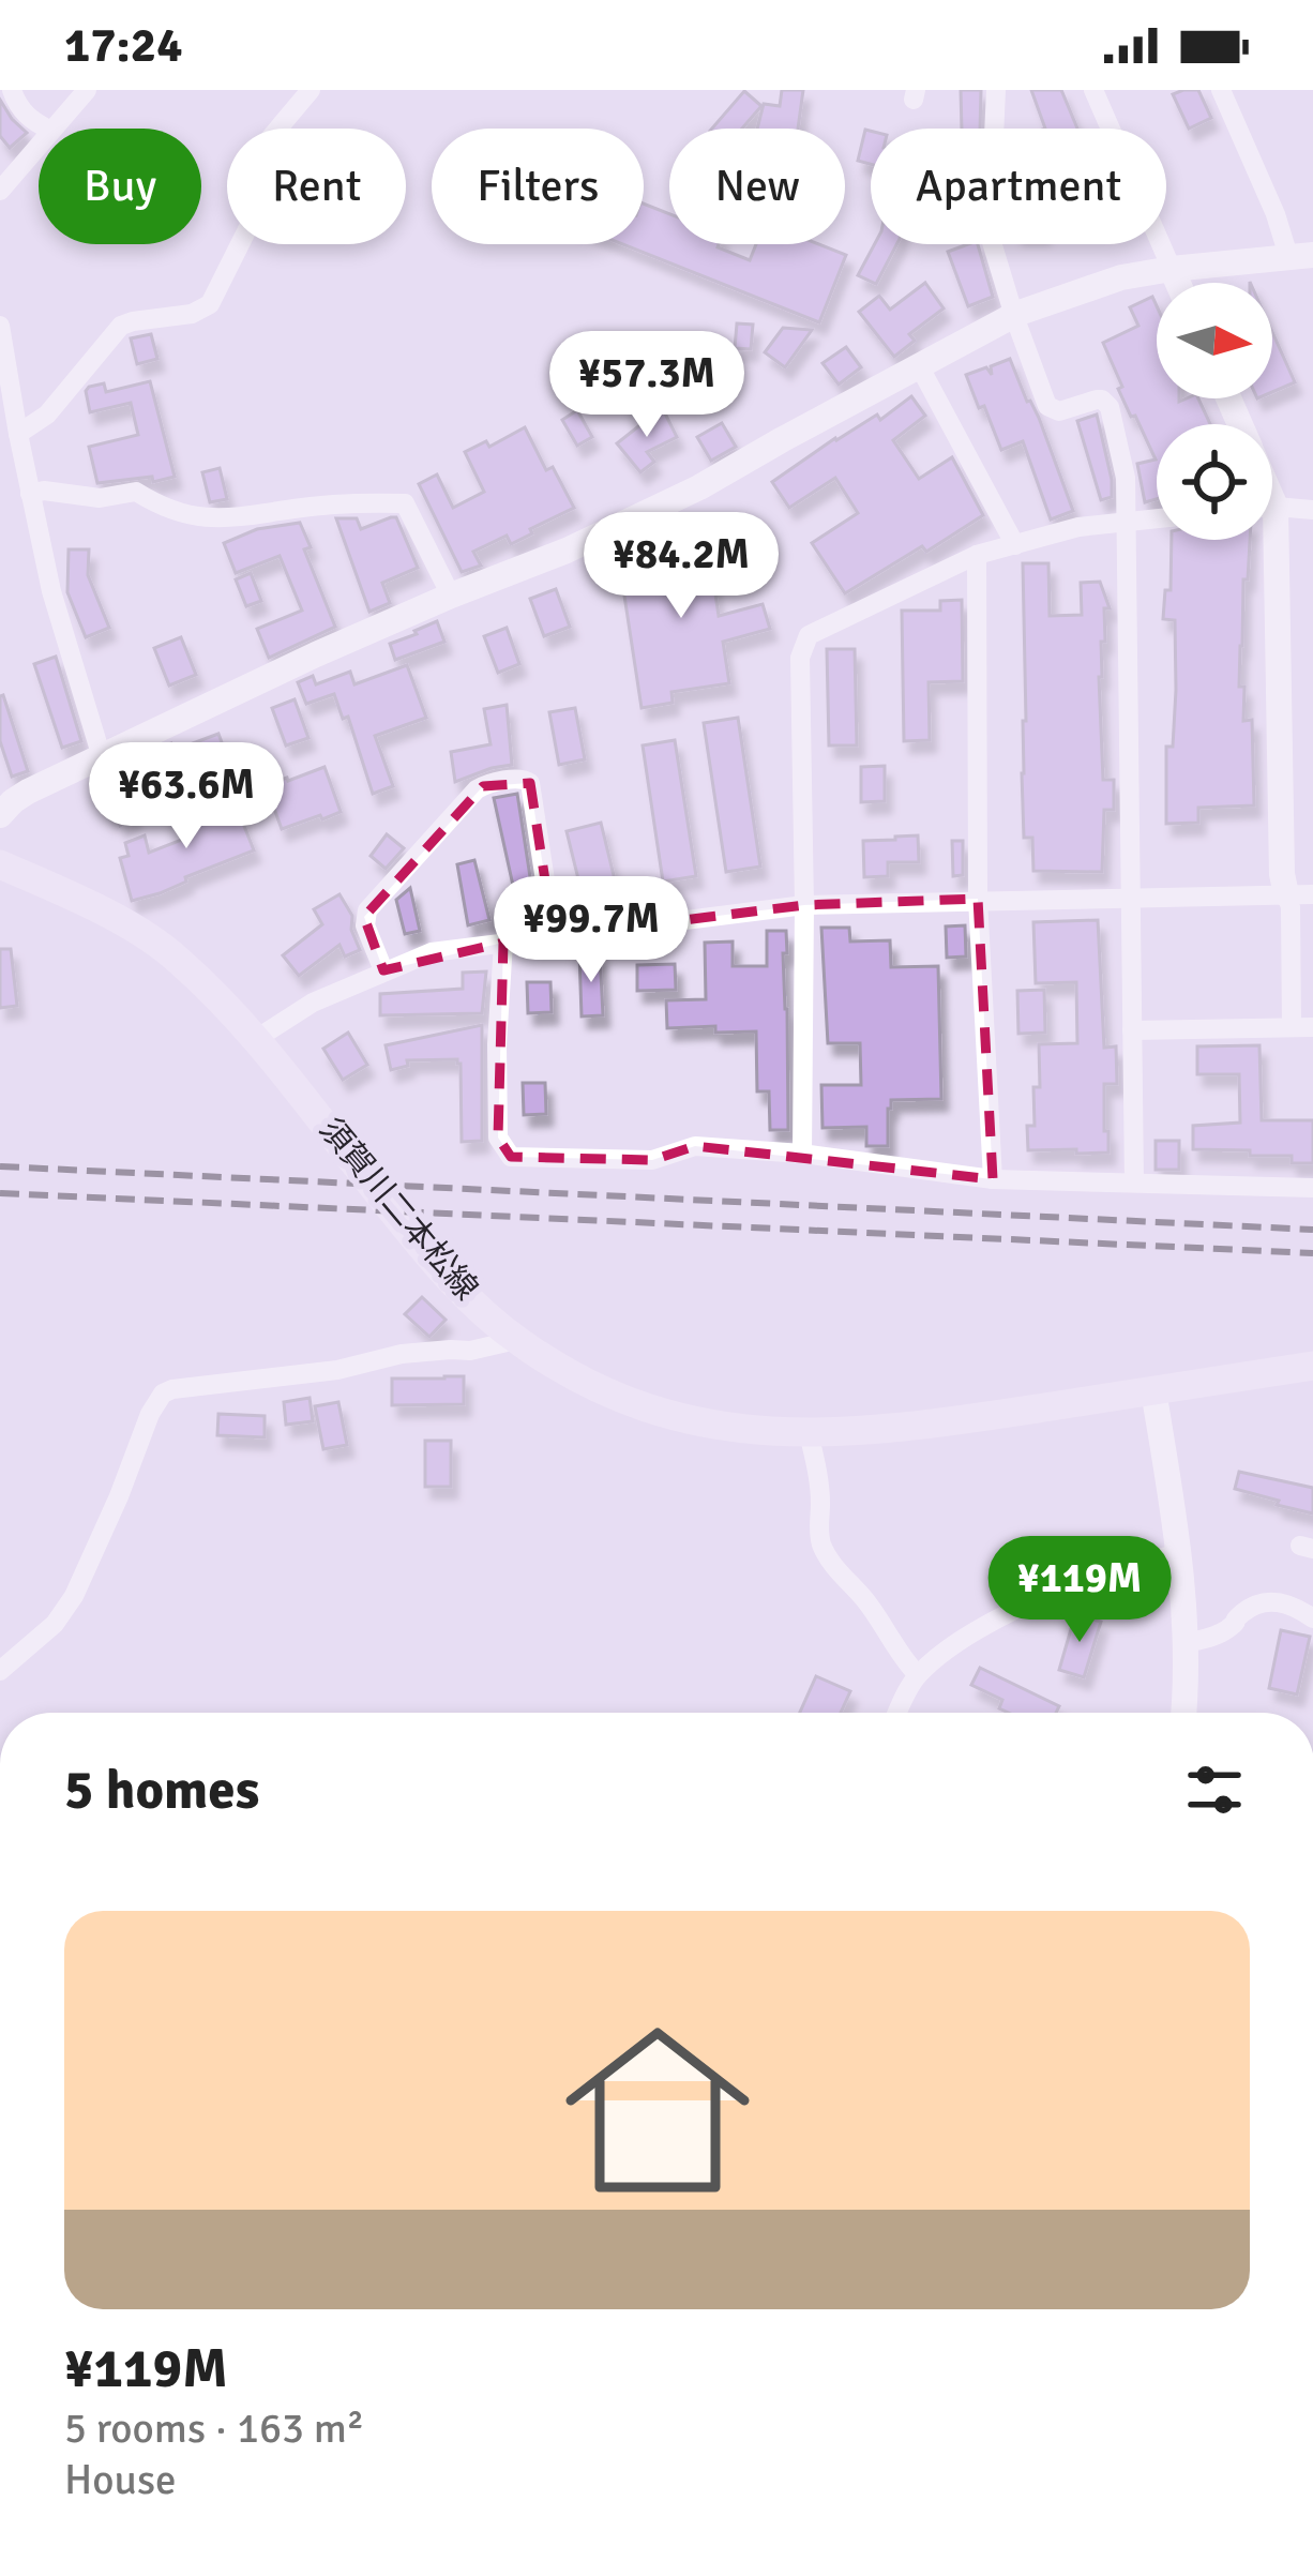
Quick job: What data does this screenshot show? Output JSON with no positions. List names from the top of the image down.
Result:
{
  "streets": {
    "main road": ["須賀川二本松線"]
  },
  "north": "right",
  "page": {
    "status": "17:24",
    "chip": [
      "Buy",
      "Rent",
      "Filters",
      "New",
      "Apartment"
    ],
    "price": [
      "¥57.3M",
      "¥84.2M",
      "¥63.6M",
      "¥99.7M",
      "¥119M"
    ],
    "heading": "5 homes",
    "list": [
      {
        "name": "¥119M",
        "note": "5 rooms · 163 m² · House"
      }
    ]
  }
}
